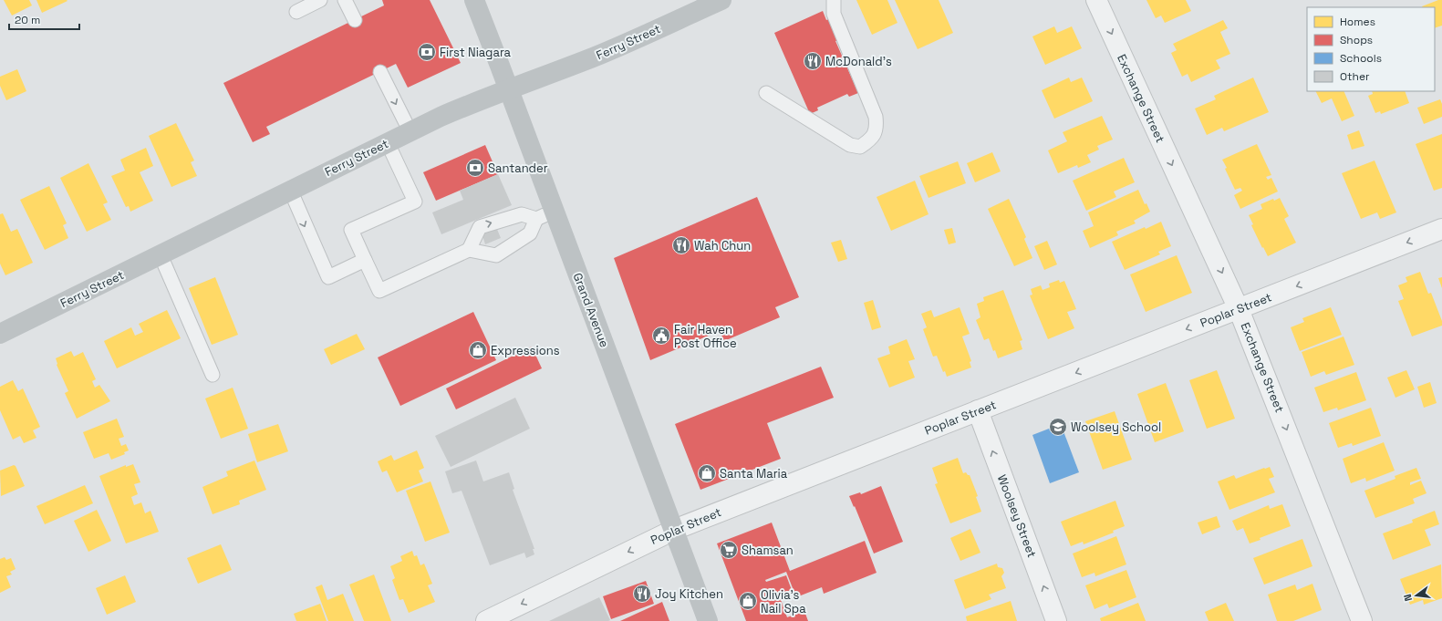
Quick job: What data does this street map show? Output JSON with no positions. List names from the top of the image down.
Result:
{
  "streets": {
    "main road": ["Ferry Street", "Grand Avenue"],
    "street": ["Exchange Street", "Poplar Street", "Woolsey Street"]
  },
  "crossings": [
    ["Ferry Street", "Grand Avenue"],
    ["Exchange Street", "Poplar Street"],
    ["Grand Avenue", "Poplar Street"],
    ["Poplar Street", "Woolsey Street"]
  ],
  "one_way": ["Exchange Street", "Poplar Street", "Woolsey Street"],
  "places": {
    "bank": ["First Niagara", "Santander"],
    "restaurant": ["McDonald's", "Wah Chun", "Joy Kitchen"],
    "public building": ["Fair Haven Post Office"],
    "shop": ["Expressions", "Santa Maria", "Olivia's Nail Spa"],
    "school or university": ["Woolsey School"],
    "supermarket": ["Shamsan"]
  },
  "legend": [
    "Homes",
    "Shops",
    "Schools",
    "Other"
  ],
  "scale_bar": "20 m",
  "north": "left"
}
